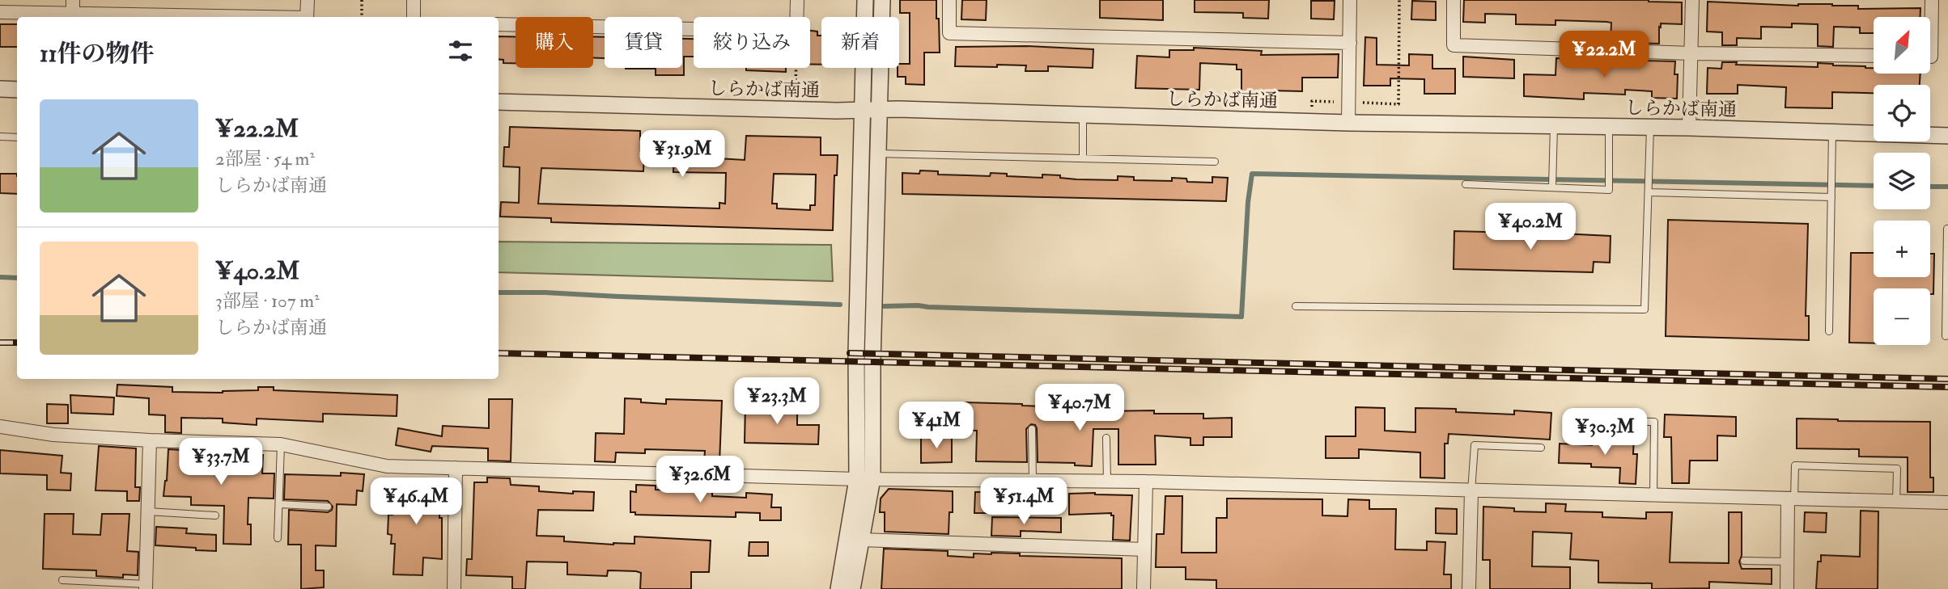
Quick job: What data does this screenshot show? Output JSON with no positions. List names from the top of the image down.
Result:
{
  "streets": {
    "street": ["しらかば南通"]
  },
  "north": "top right",
  "page": {
    "map_buttons": ["+", "−"],
    "chip": [
      "購入",
      "賃貸",
      "絞り込み",
      "新着"
    ],
    "heading": "11件の物件",
    "price": [
      "¥22.2M",
      "¥31.9M",
      "¥40.2M",
      "¥23.3M",
      "¥40.7M",
      "¥41M",
      "¥30.3M",
      "¥33.7M",
      "¥32.6M",
      "¥46.4M",
      "¥51.4M"
    ],
    "list": [
      {
        "name": "¥22.2M",
        "note": "2部屋 · 54 m² · しらかば南通"
      },
      {
        "name": "¥40.2M",
        "note": "3部屋 · 107 m² · しらかば南通"
      }
    ]
  }
}
